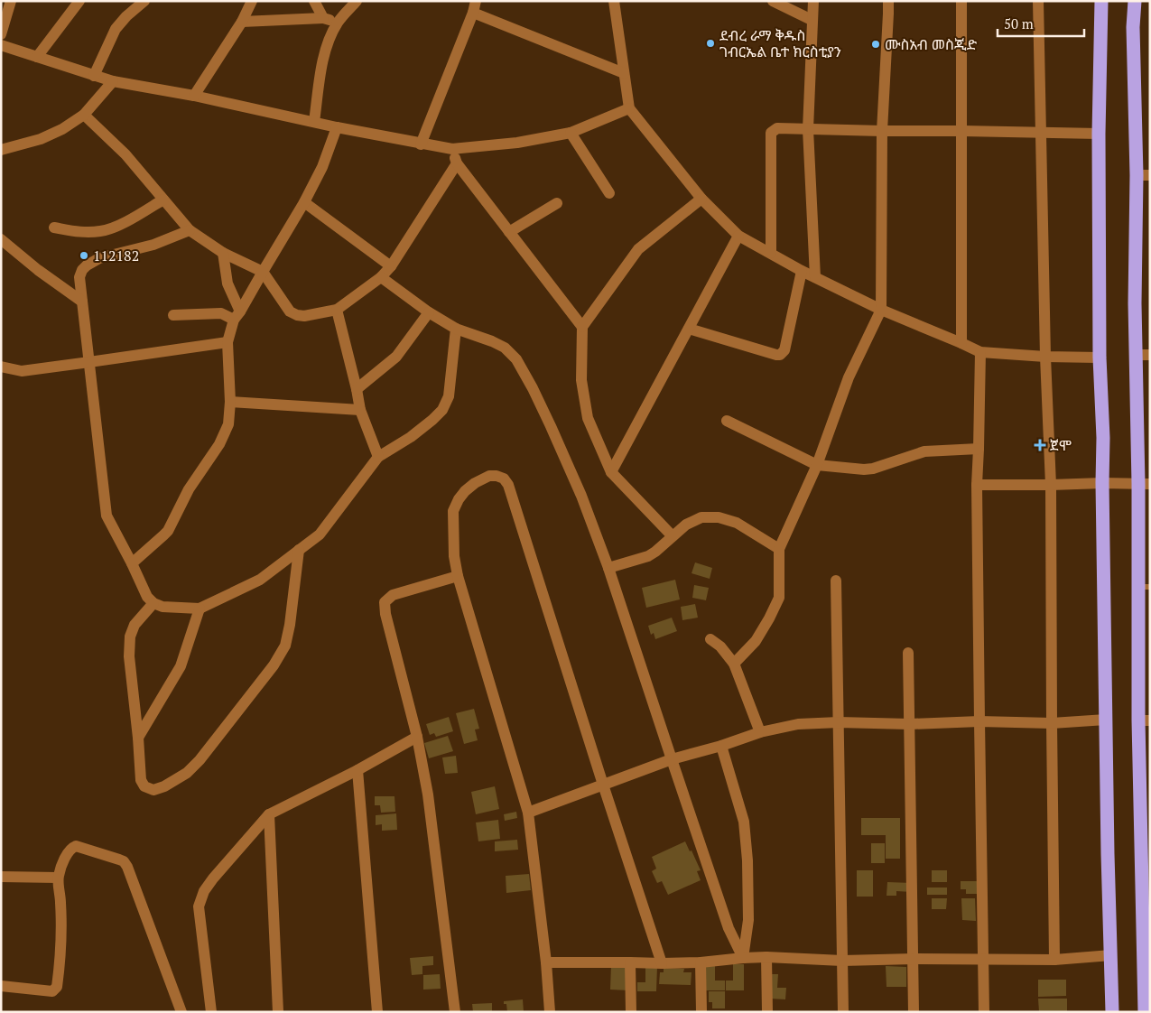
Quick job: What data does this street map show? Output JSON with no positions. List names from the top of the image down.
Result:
{
  "places": {
    "other": ["ደብረ ራማ ቅዱስ ገብርኤል ቤተ ክርስቲያን", "ሙስአብ መስጂድ", "112182"],
    "health": ["ጀሞ"]
  },
  "scale_bar": "50 m"
}
